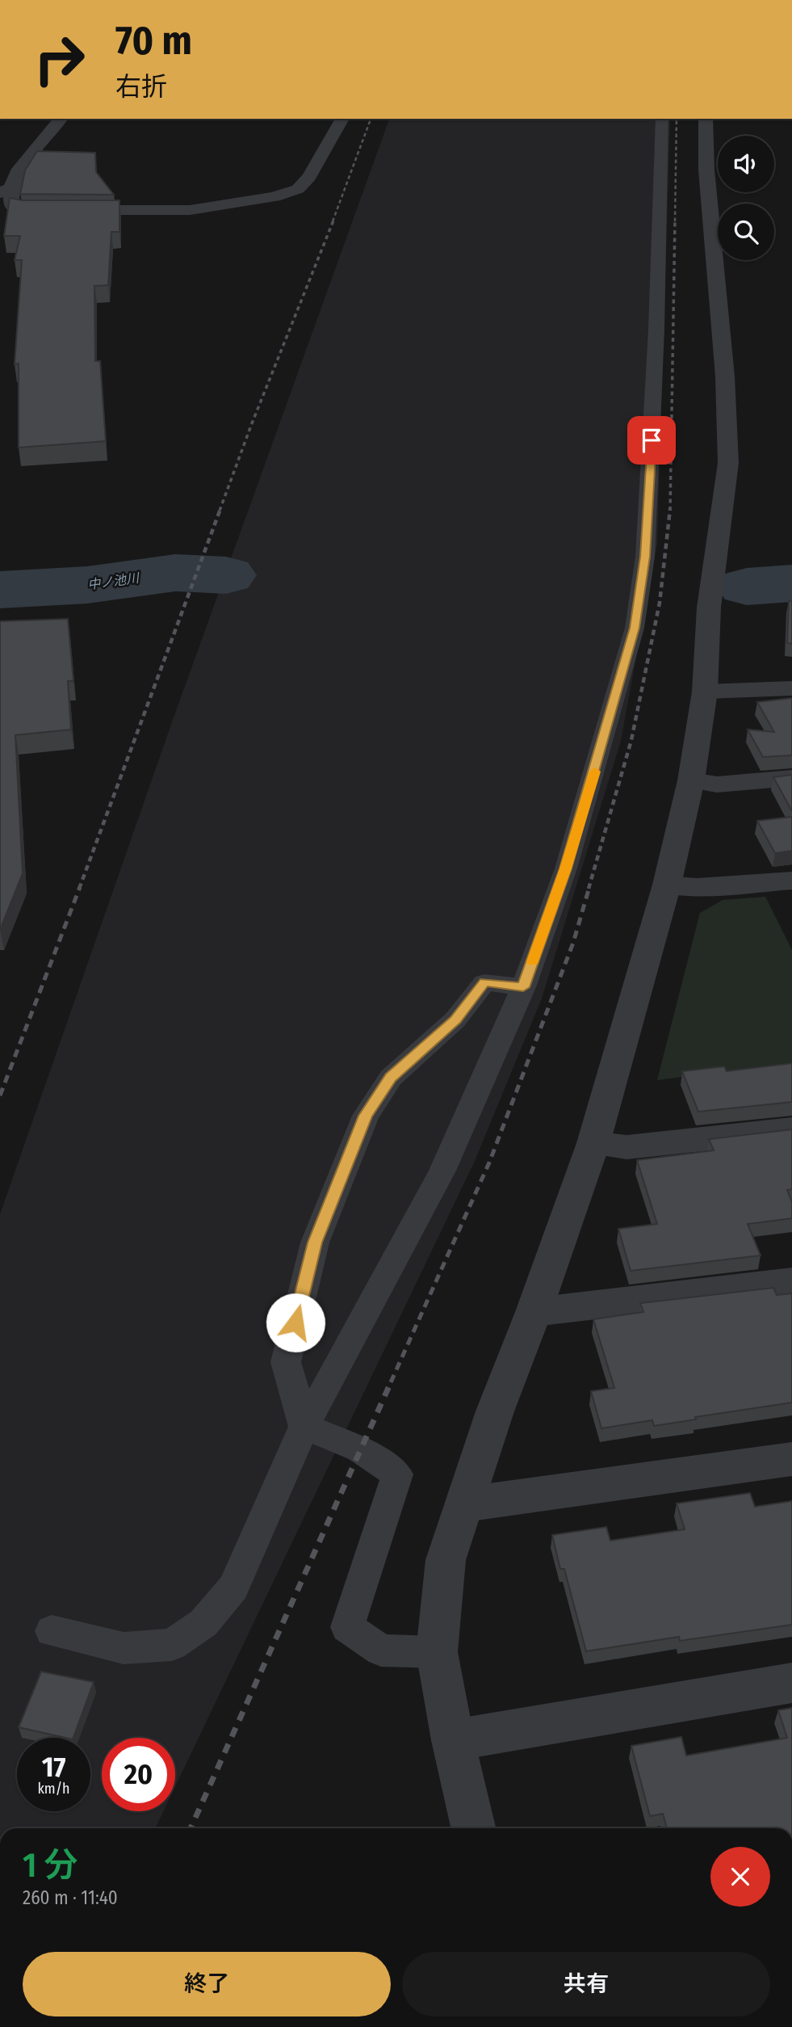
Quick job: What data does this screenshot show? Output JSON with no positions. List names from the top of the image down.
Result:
{
  "water": ["中ノ池川"],
  "page": {
    "turn": ["70 m", "右折"],
    "speed": "17 km/h",
    "limit": "20",
    "heading": ["1 分", "260 m · 11:40"],
    "buttons": ["終了", "共有"]
  }
}
